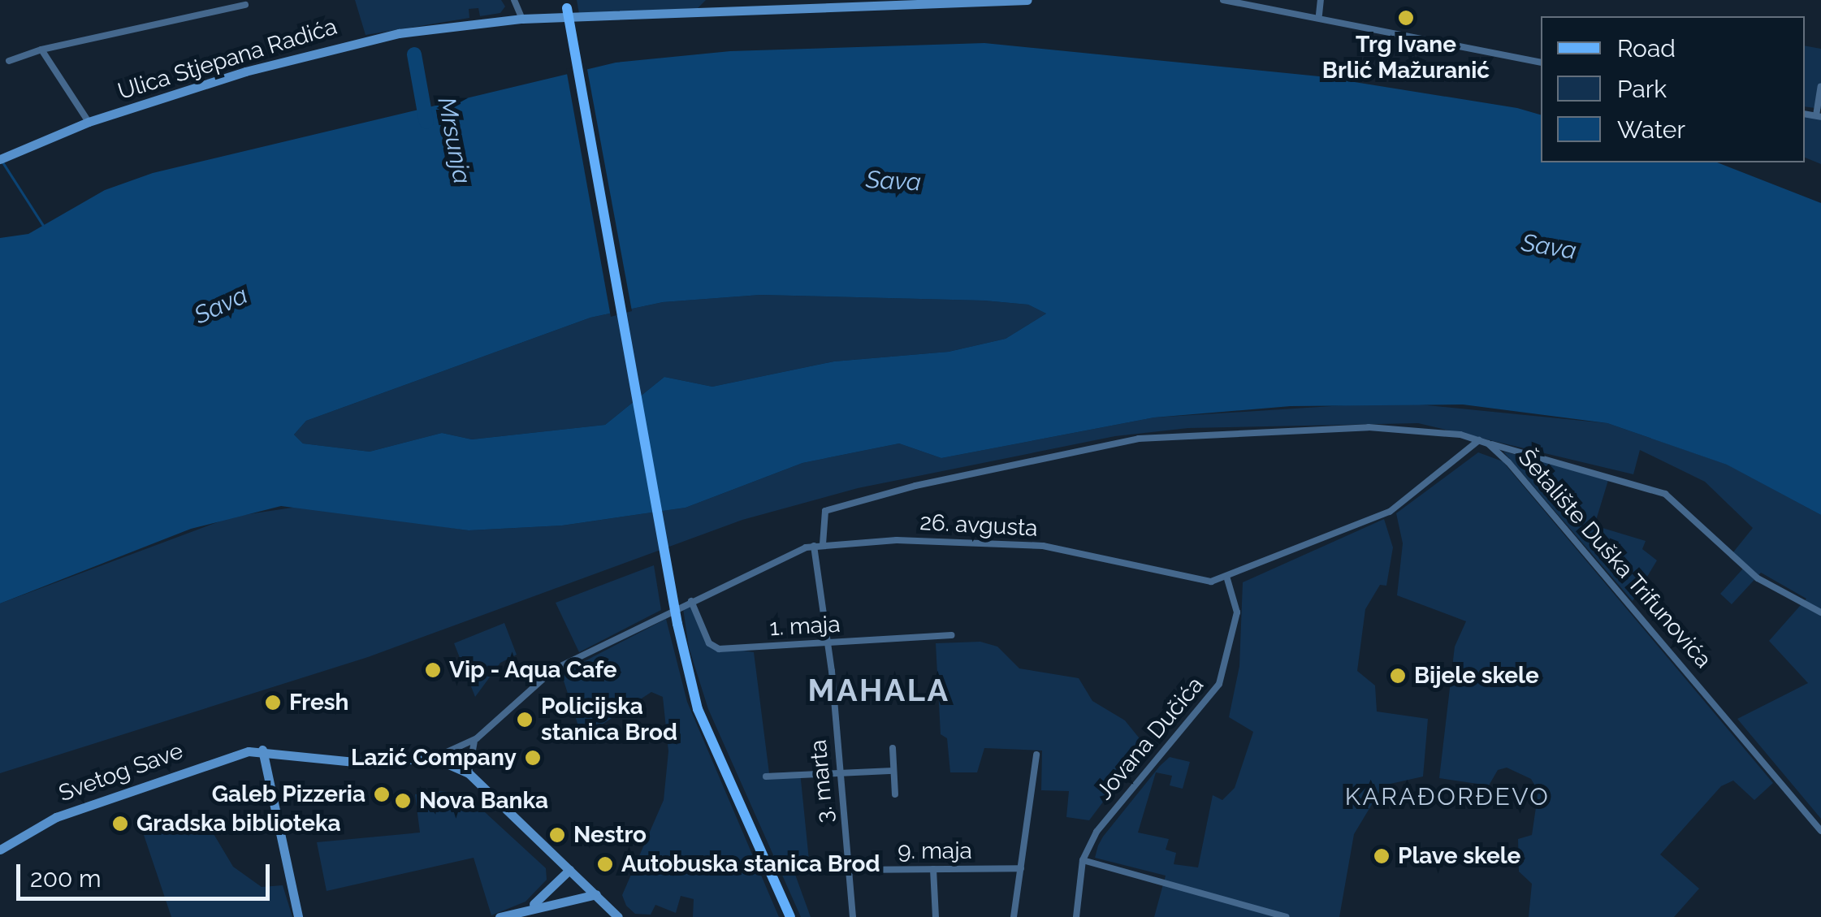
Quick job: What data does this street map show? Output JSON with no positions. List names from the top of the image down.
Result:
{
  "streets": {
    "main road": ["Ulica Stjepana Radića", "Svetog Save"],
    "street": [
      "26. avgusta",
      "Šetalište Duška Trifunovića",
      "1. maja",
      "Jovana Dučića",
      "3. marta",
      "9. maja"
    ]
  },
  "crossings": [
    ["26. avgusta", "Šetalište Duška Trifunovića"],
    ["26. avgusta", "1. maja"],
    ["26. avgusta", "Jovana Dučića"],
    ["26. avgusta", "3. marta"],
    ["1. maja", "3. marta"],
    ["3. marta", "9. maja"]
  ],
  "districts": ["MAHALA", "KARAĐORĐEVO"],
  "water": ["Mrsunja", "Sava"],
  "places": [
    "Trg Ivane Brlić Mažuranić",
    "Vip - Aqua Cafe",
    "Bijele skele",
    "Fresh",
    "Policijska stanica Brod",
    "Lazić Company",
    "Galeb Pizzeria",
    "Nova Banka",
    "Gradska biblioteka",
    "Nestro",
    "Plave skele",
    "Autobuska stanica Brod"
  ],
  "legend": ["Road", "Park", "Water"],
  "scale_bar": "200 m"
}
